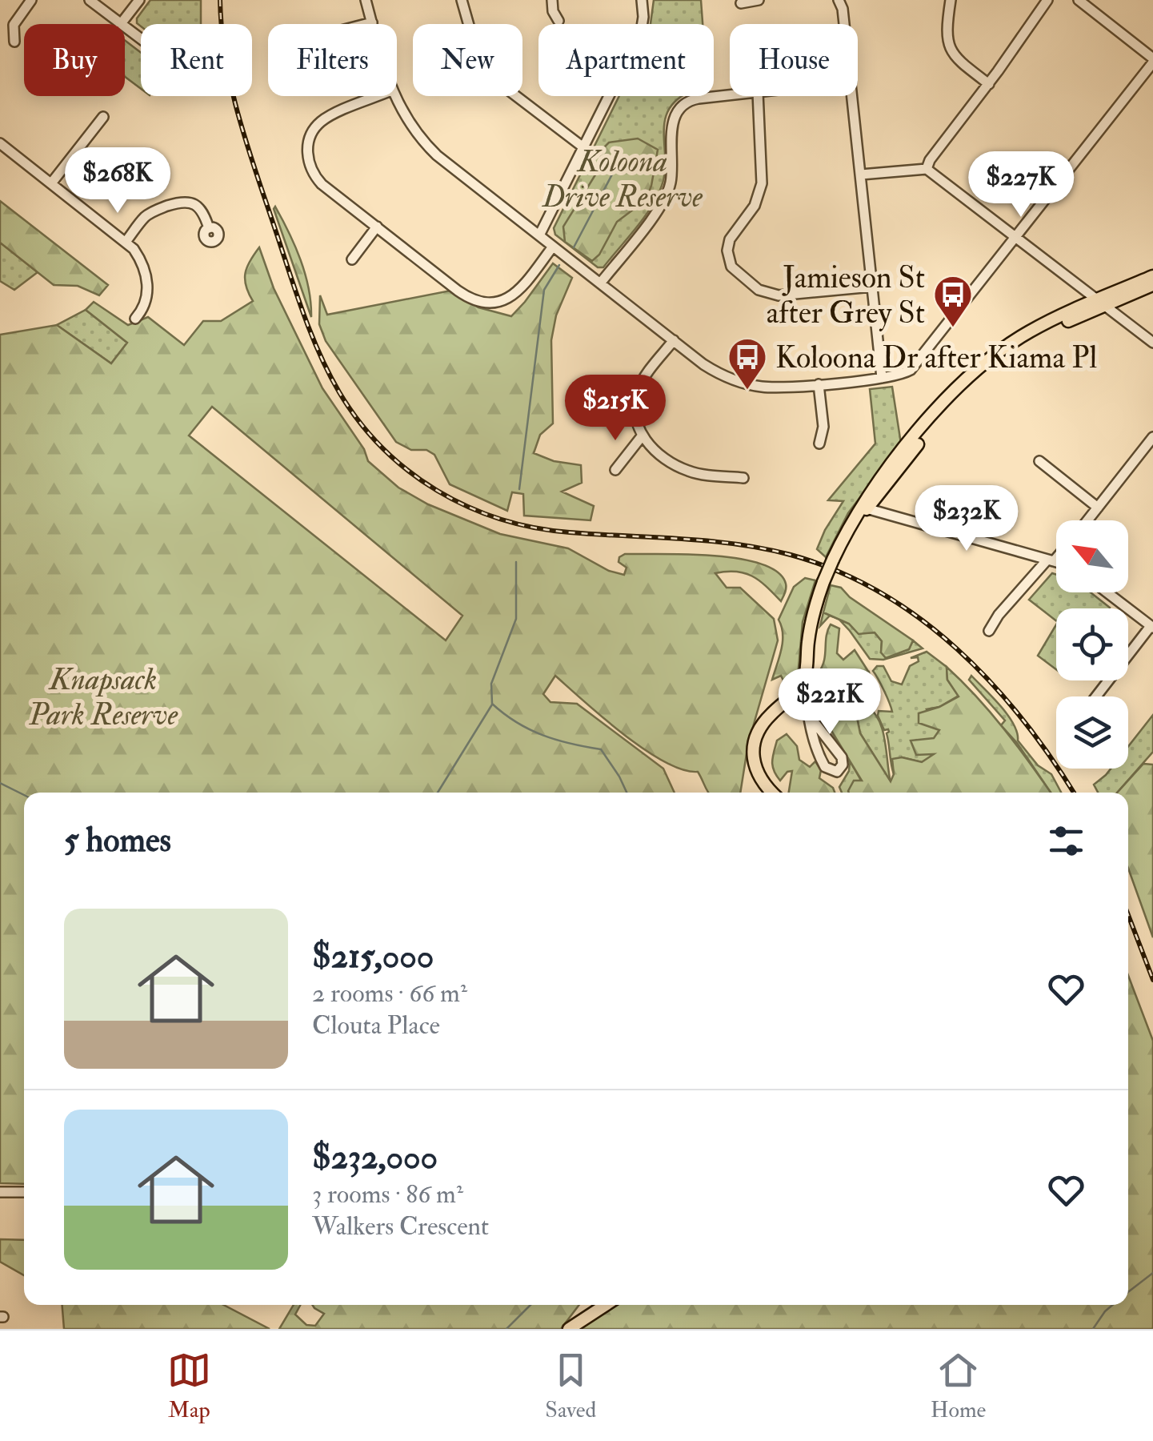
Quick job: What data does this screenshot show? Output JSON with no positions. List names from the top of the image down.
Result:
{
  "parks": ["Koloona Drive Reserve", "Knapsack Park Reserve"],
  "places": {
    "bus stop": ["Jamieson St after Grey St", "Koloona Dr after Kiama Pl"]
  },
  "north": "top left",
  "page": {
    "chip": [
      "Buy",
      "Rent",
      "Filters",
      "New",
      "Apartment",
      "House"
    ],
    "price": [
      "$268K",
      "$227K",
      "$215K",
      "$232K",
      "$221K"
    ],
    "heading": "5 homes",
    "list": [
      {
        "name": "$215,000",
        "note": "2 rooms · 66 m² · Clouta Place"
      },
      {
        "name": "$232,000",
        "note": "3 rooms · 86 m² · Walkers Crescent"
      }
    ],
    "tabs": ["Map", "Saved", "Home"]
  }
}
